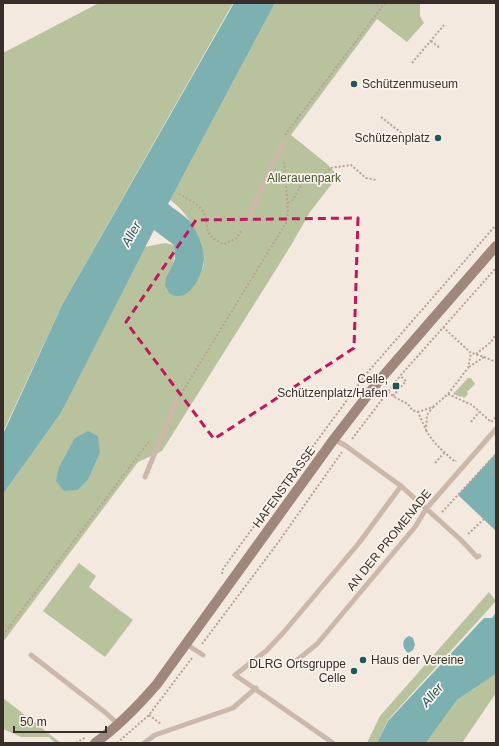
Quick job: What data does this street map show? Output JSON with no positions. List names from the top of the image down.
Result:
{
  "streets": {
    "street": ["HAFENSTRASSE"],
    "lane": ["AN DER PROMENADE"]
  },
  "water": ["Aller"],
  "parks": ["Allerauenpark"],
  "places": {
    "other": [
      "Schützenmuseum",
      "Schützenplatz",
      "Haus der Vereine",
      "DLRG Ortsgruppe Celle"
    ],
    "transit": ["Celle, Schützenplatz/Hafen"]
  },
  "scale_bar": "50 m"
}
